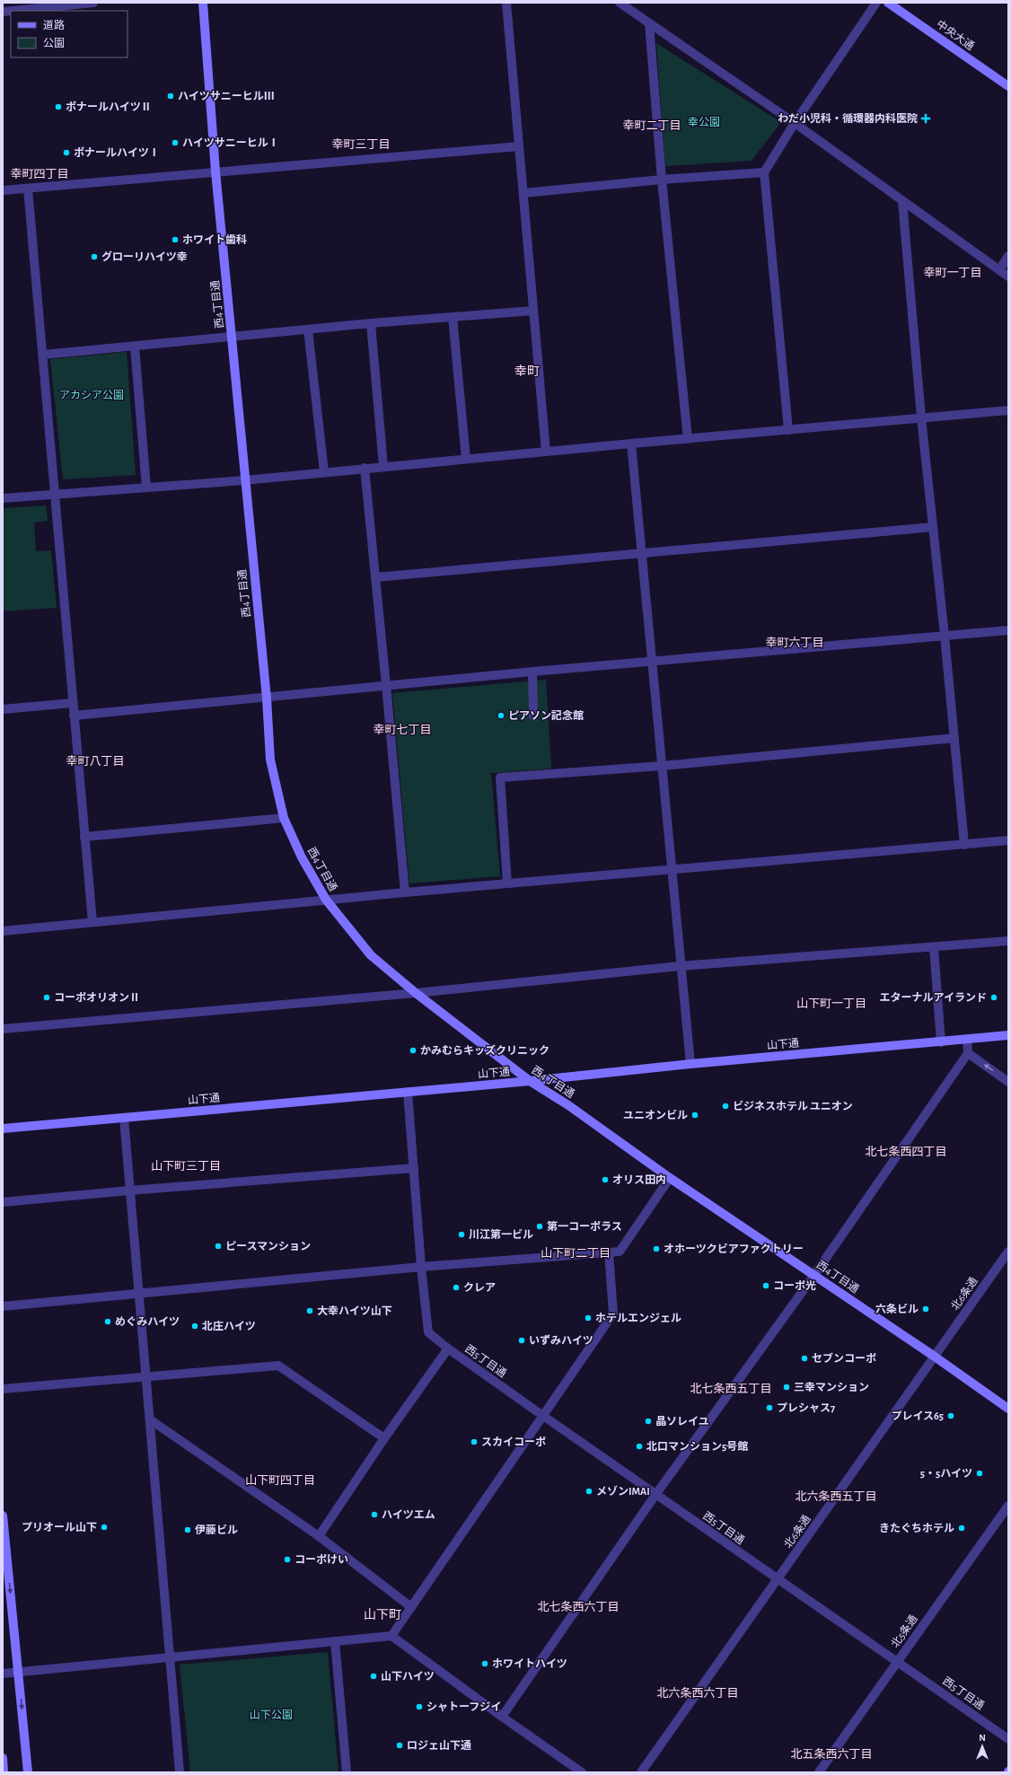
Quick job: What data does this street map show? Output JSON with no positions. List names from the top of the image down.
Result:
{
  "streets": {
    "street": [
      "中央大通",
      "西4丁目通",
      "山下通",
      "北6条通",
      "西5丁目通",
      "北5条通"
    ]
  },
  "crossings": [
    ["西4丁目通", "山下通"],
    ["西4丁目通", "北6条通"],
    ["北6条通", "西5丁目通"],
    ["西5丁目通", "北5条通"]
  ],
  "districts": [
    "幸町二丁目",
    "幸町三丁目",
    "幸町四丁目",
    "幸町一丁目",
    "幸町",
    "幸町六丁目",
    "幸町七丁目",
    "幸町八丁目",
    "山下町一丁目",
    "北七条西四丁目",
    "山下町三丁目",
    "山下町二丁目",
    "北七条西五丁目",
    "山下町四丁目",
    "北六条西五丁目",
    "北七条西六丁目",
    "山下町",
    "北六条西六丁目",
    "北五条西六丁目"
  ],
  "parks": ["幸公園", "アカシア公園", "山下公園"],
  "places": {
    "other": [
      "ハイツサニーヒルⅢ",
      "ボナールハイツⅡ",
      "ハイツサニーヒルⅠ",
      "ボナールハイツⅠ",
      "ホワイト歯科",
      "グローリハイツ幸",
      "ピアソン記念館",
      "コーポオリオンⅡ",
      "エターナルアイランド",
      "かみむらキッズクリニック",
      "ビジネスホテル ユニオン",
      "ユニオンビル",
      "オリス田内",
      "第一コーポラス",
      "川江第一ビル",
      "ピースマンション",
      "オホーツクビアファクトリー",
      "コーポ光",
      "クレア",
      "六条ビル",
      "大幸ハイツ山下",
      "ホテルエンジェル",
      "めぐみハイツ",
      "北庄ハイツ",
      "いずみハイツ",
      "セブンコーポ",
      "三幸マンション",
      "プレシャス7",
      "プレイス65",
      "晶ソレイユ",
      "スカイコーポ",
      "北口マンション5号館",
      "5・5ハイツ",
      "メゾンIMAI",
      "ハイツエム",
      "プリオール山下",
      "きたぐちホテル",
      "伊藤ビル",
      "コーポけい",
      "ホワイトハイツ",
      "山下ハイツ",
      "シャトーフジイ",
      "ロジェ山下通"
    ],
    "health": ["わだ小児科・循環器内科医院"]
  },
  "legend": ["道路", "公園"],
  "north": "top"
}
